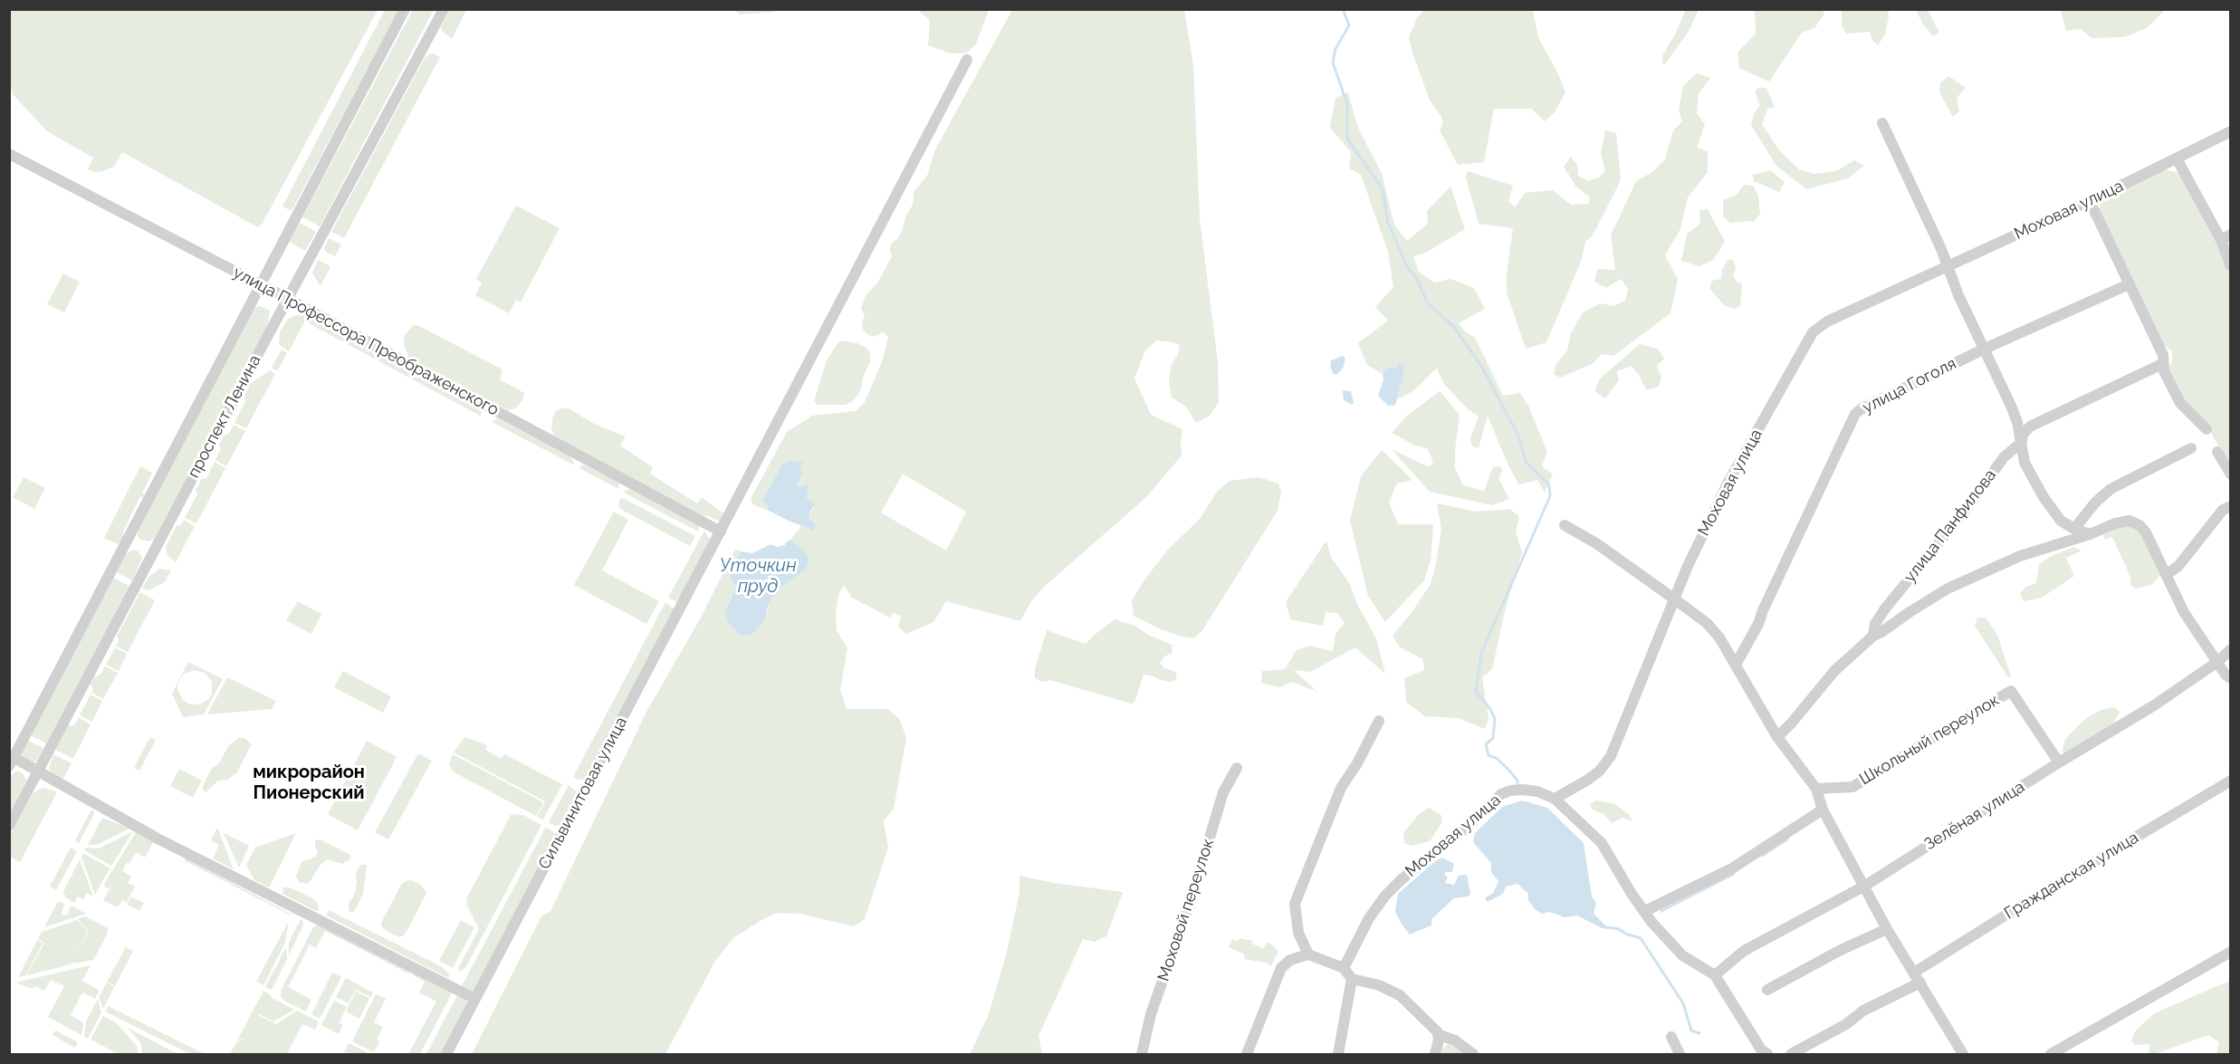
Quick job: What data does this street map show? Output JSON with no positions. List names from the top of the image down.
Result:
{
  "streets": {
    "street": [
      "Моховая улица",
      "улица Профессора Преображенского",
      "улица Гоголя",
      "проспект Ленина",
      "улица Панфилова",
      "Школьный переулок",
      "Сильвинитовая улица",
      "Зелёная улица",
      "Гражданская улица",
      "Моховой переулок"
    ]
  },
  "crossings": [
    ["улица Профессора Преображенского", "проспект Ленина"],
    ["улица Профессора Преображенского", "Сильвинитовая улица"],
    ["Школьный переулок", "Зелёная улица"]
  ],
  "districts": ["микрорайон Пионерский"],
  "water": ["Уточкин пруд"]
}
